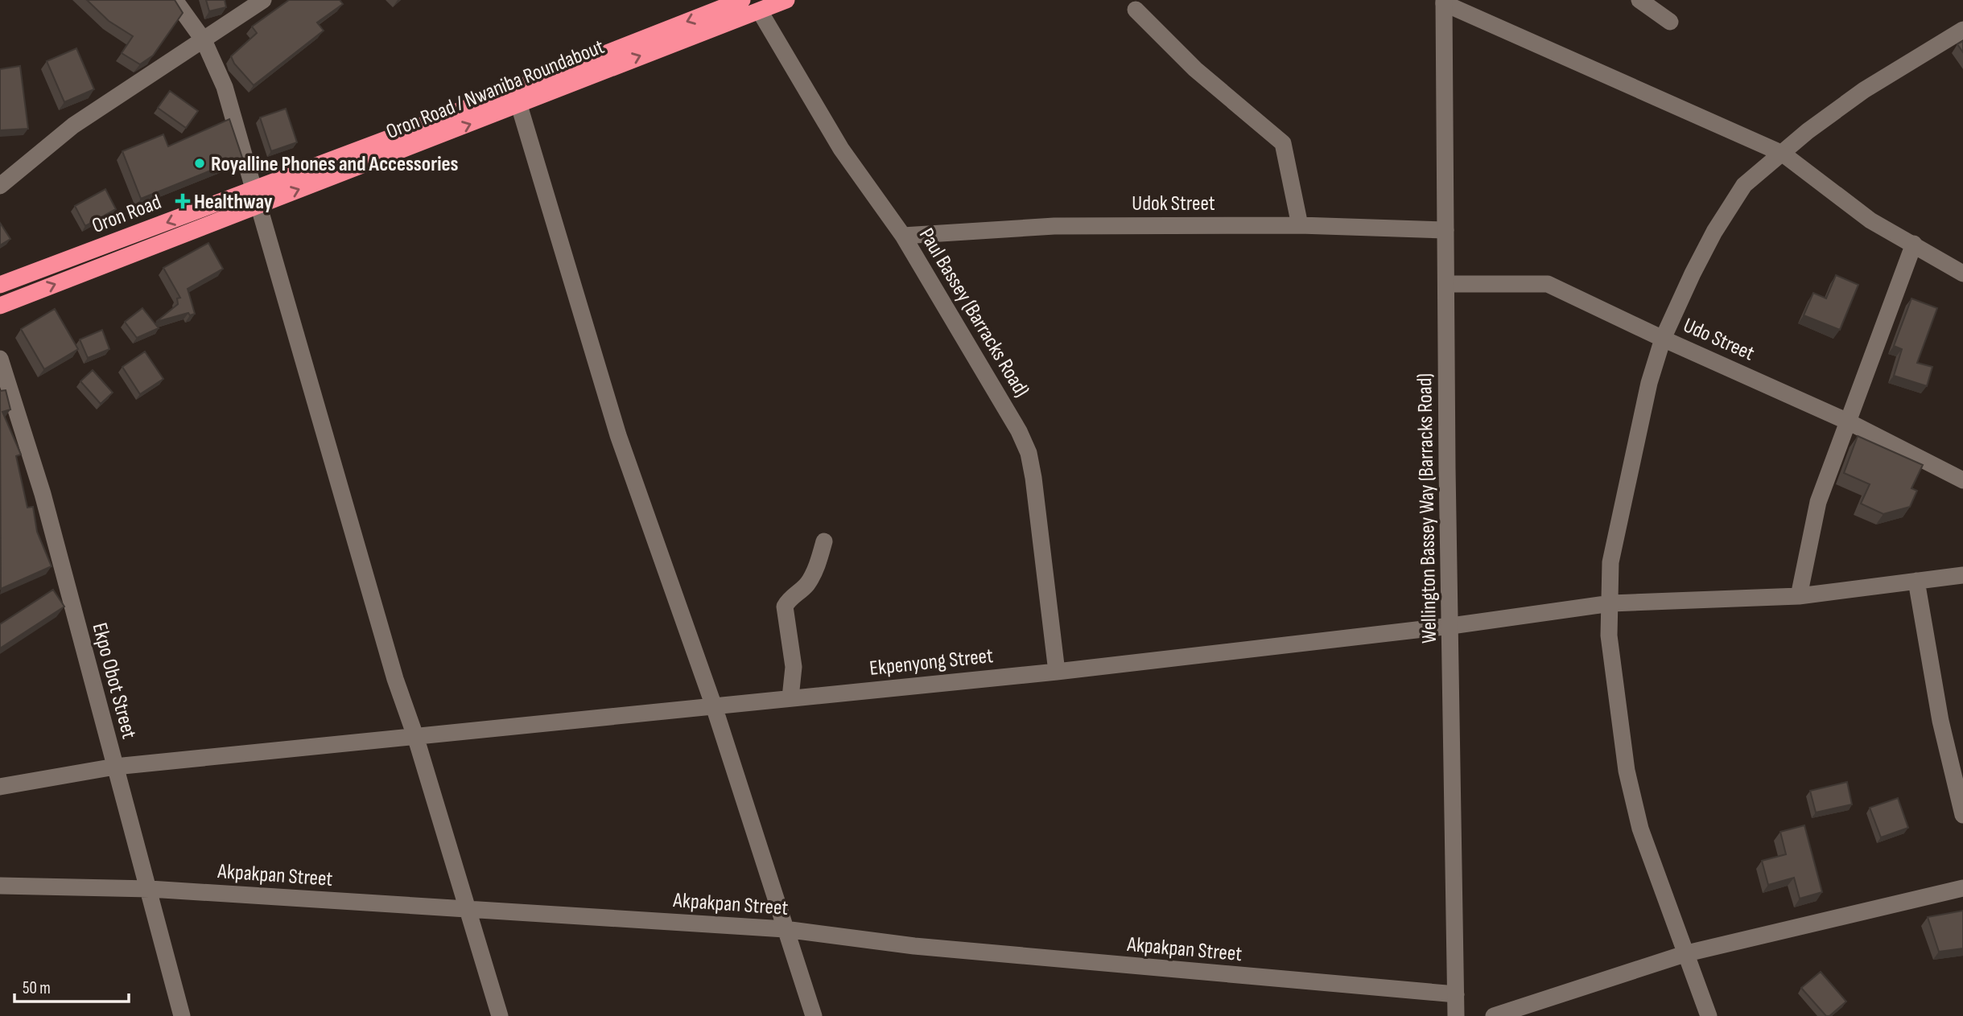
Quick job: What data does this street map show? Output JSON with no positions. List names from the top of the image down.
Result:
{
  "streets": {
    "highway": ["Oron Road / Nwaniba Roundabout", "Oron Road"],
    "street": [
      "Udok Street",
      "Paul Bassey (Barracks Road)",
      "Udo Street",
      "Wellington Bassey Way (Barracks Road)",
      "Ekpenyong Street",
      "Ekpo Obot Street",
      "Akpakpan Street"
    ]
  },
  "crossings": [
    ["Oron Road / Nwaniba Roundabout", "Oron Road"],
    ["Oron Road / Nwaniba Roundabout", "Paul Bassey (Barracks Road)"],
    ["Udok Street", "Paul Bassey (Barracks Road)"],
    ["Udok Street", "Wellington Bassey Way (Barracks Road)"],
    ["Paul Bassey (Barracks Road)", "Ekpenyong Street"],
    ["Udo Street", "Wellington Bassey Way (Barracks Road)"],
    ["Wellington Bassey Way (Barracks Road)", "Ekpenyong Street"],
    ["Wellington Bassey Way (Barracks Road)", "Akpakpan Street"],
    ["Ekpenyong Street", "Ekpo Obot Street"],
    ["Ekpo Obot Street", "Akpakpan Street"]
  ],
  "one_way": ["Oron Road / Nwaniba Roundabout", "Oron Road"],
  "places": {
    "other": ["Royalline Phones and Accessories"],
    "health": ["Healthway"]
  },
  "scale_bar": "50 m"
}
